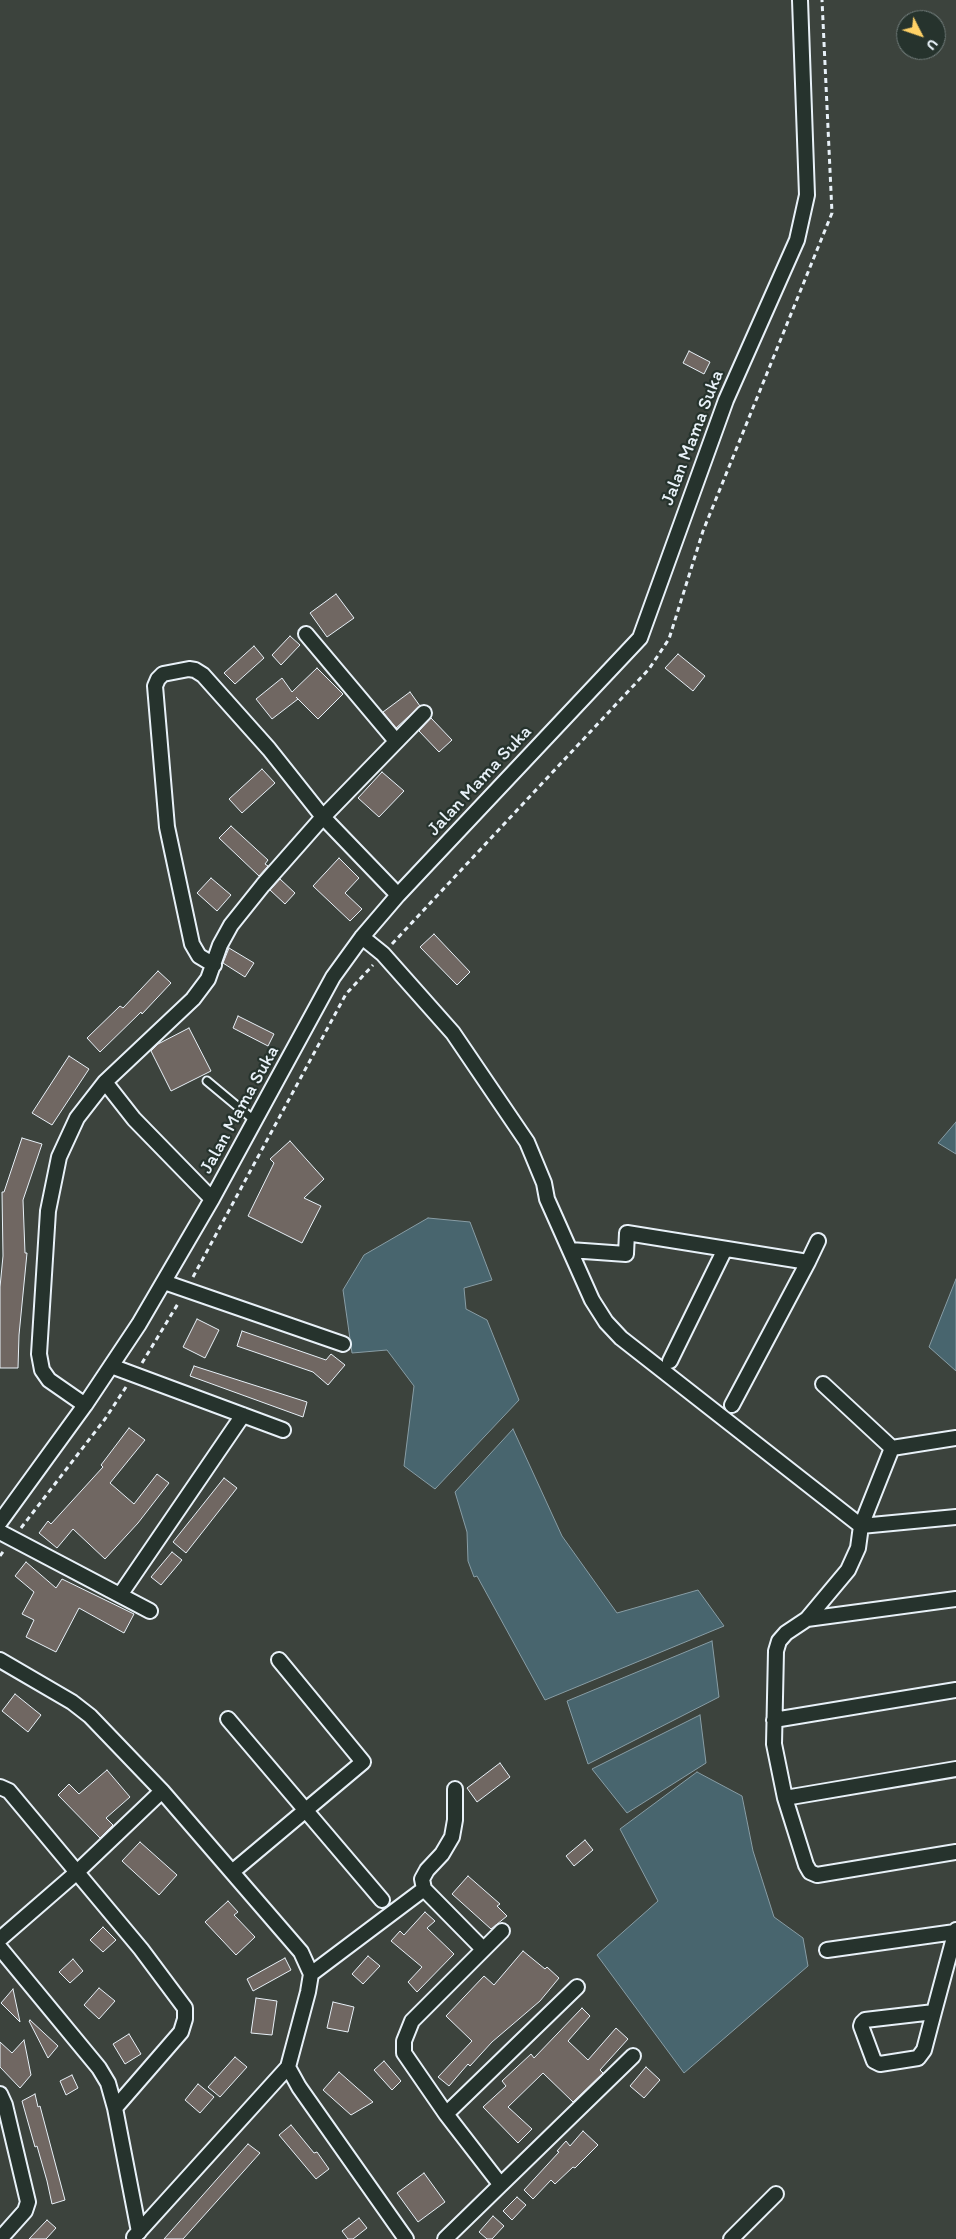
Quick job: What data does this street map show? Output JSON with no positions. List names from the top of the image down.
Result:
{
  "streets": {
    "street": ["Jalan Mama Suka"]
  },
  "north": "bottom right"
}
